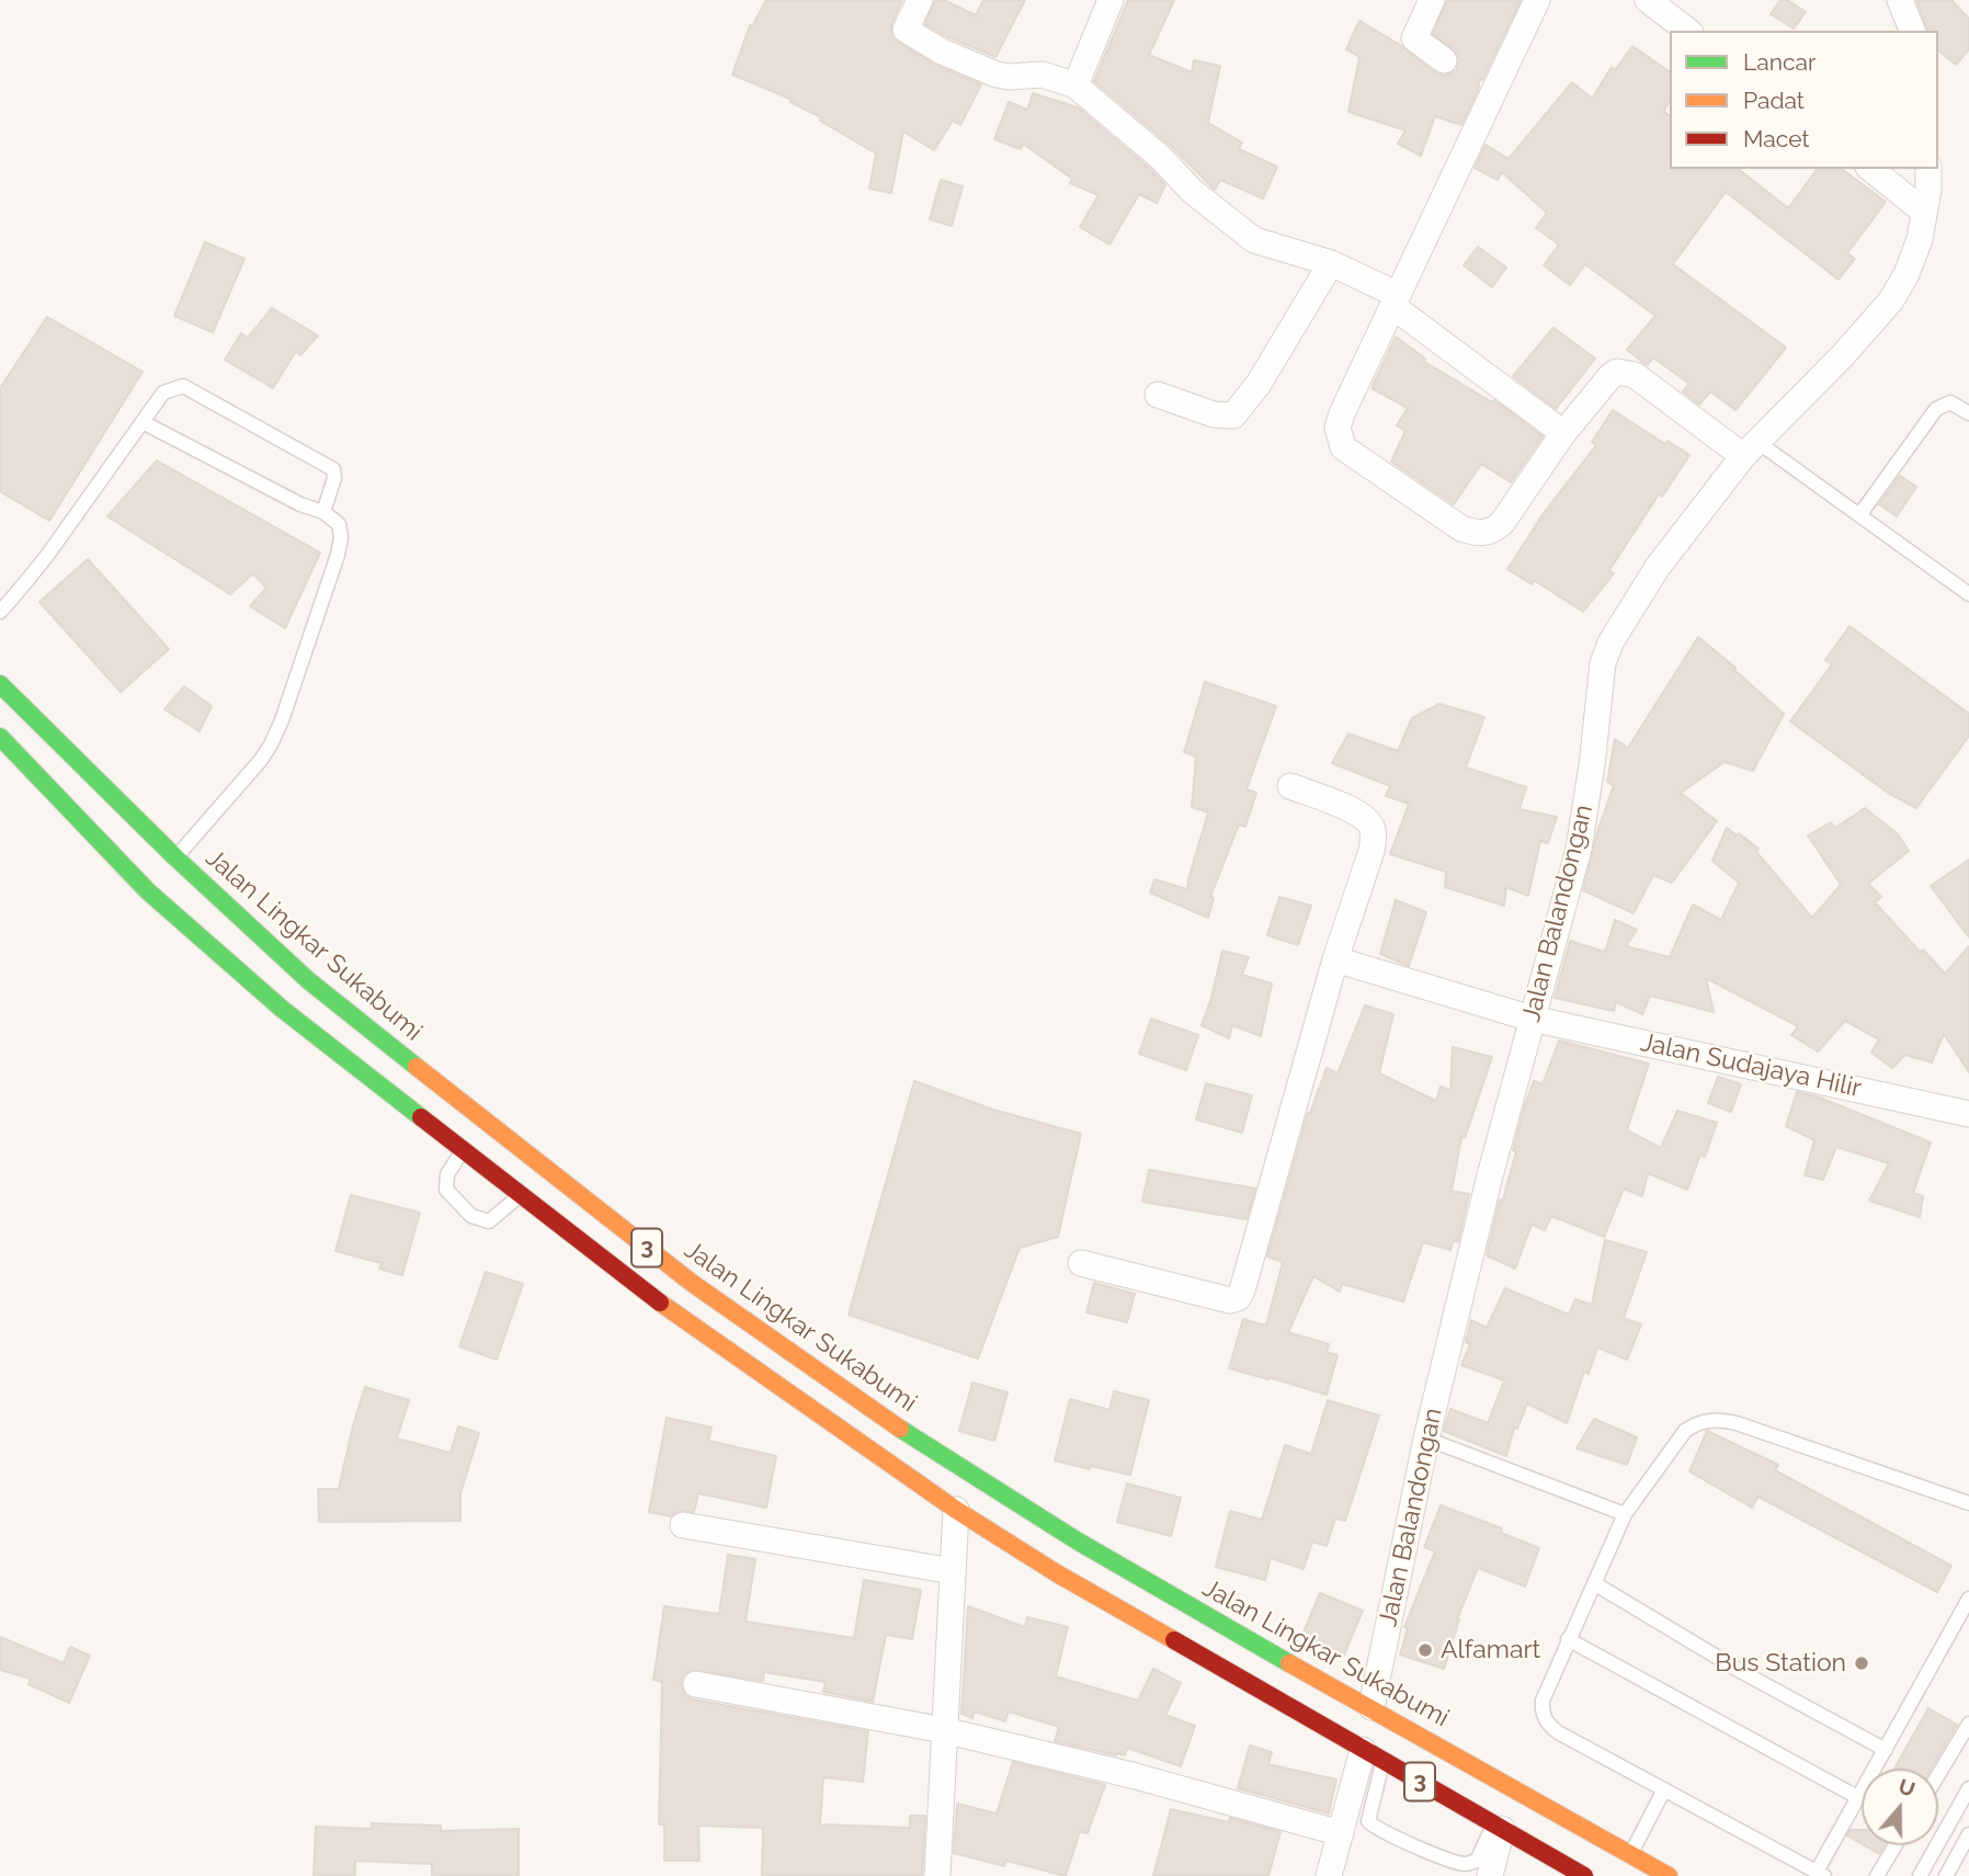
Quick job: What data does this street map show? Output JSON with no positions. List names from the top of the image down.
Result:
{
  "streets": {
    "main road": ["Jalan Lingkar Sukabumi", "3"],
    "street": ["Jalan Balandongan", "Jalan Sudajaya Hilir"]
  },
  "crossings": [
    ["Jalan Balandongan", "Jalan Lingkar Sukabumi"],
    ["Jalan Balandongan", "Jalan Sudajaya Hilir"]
  ],
  "places": ["Alfamart", "Bus Station"],
  "legend": ["Lancar", "Padat", "Macet"],
  "north": "top"
}
